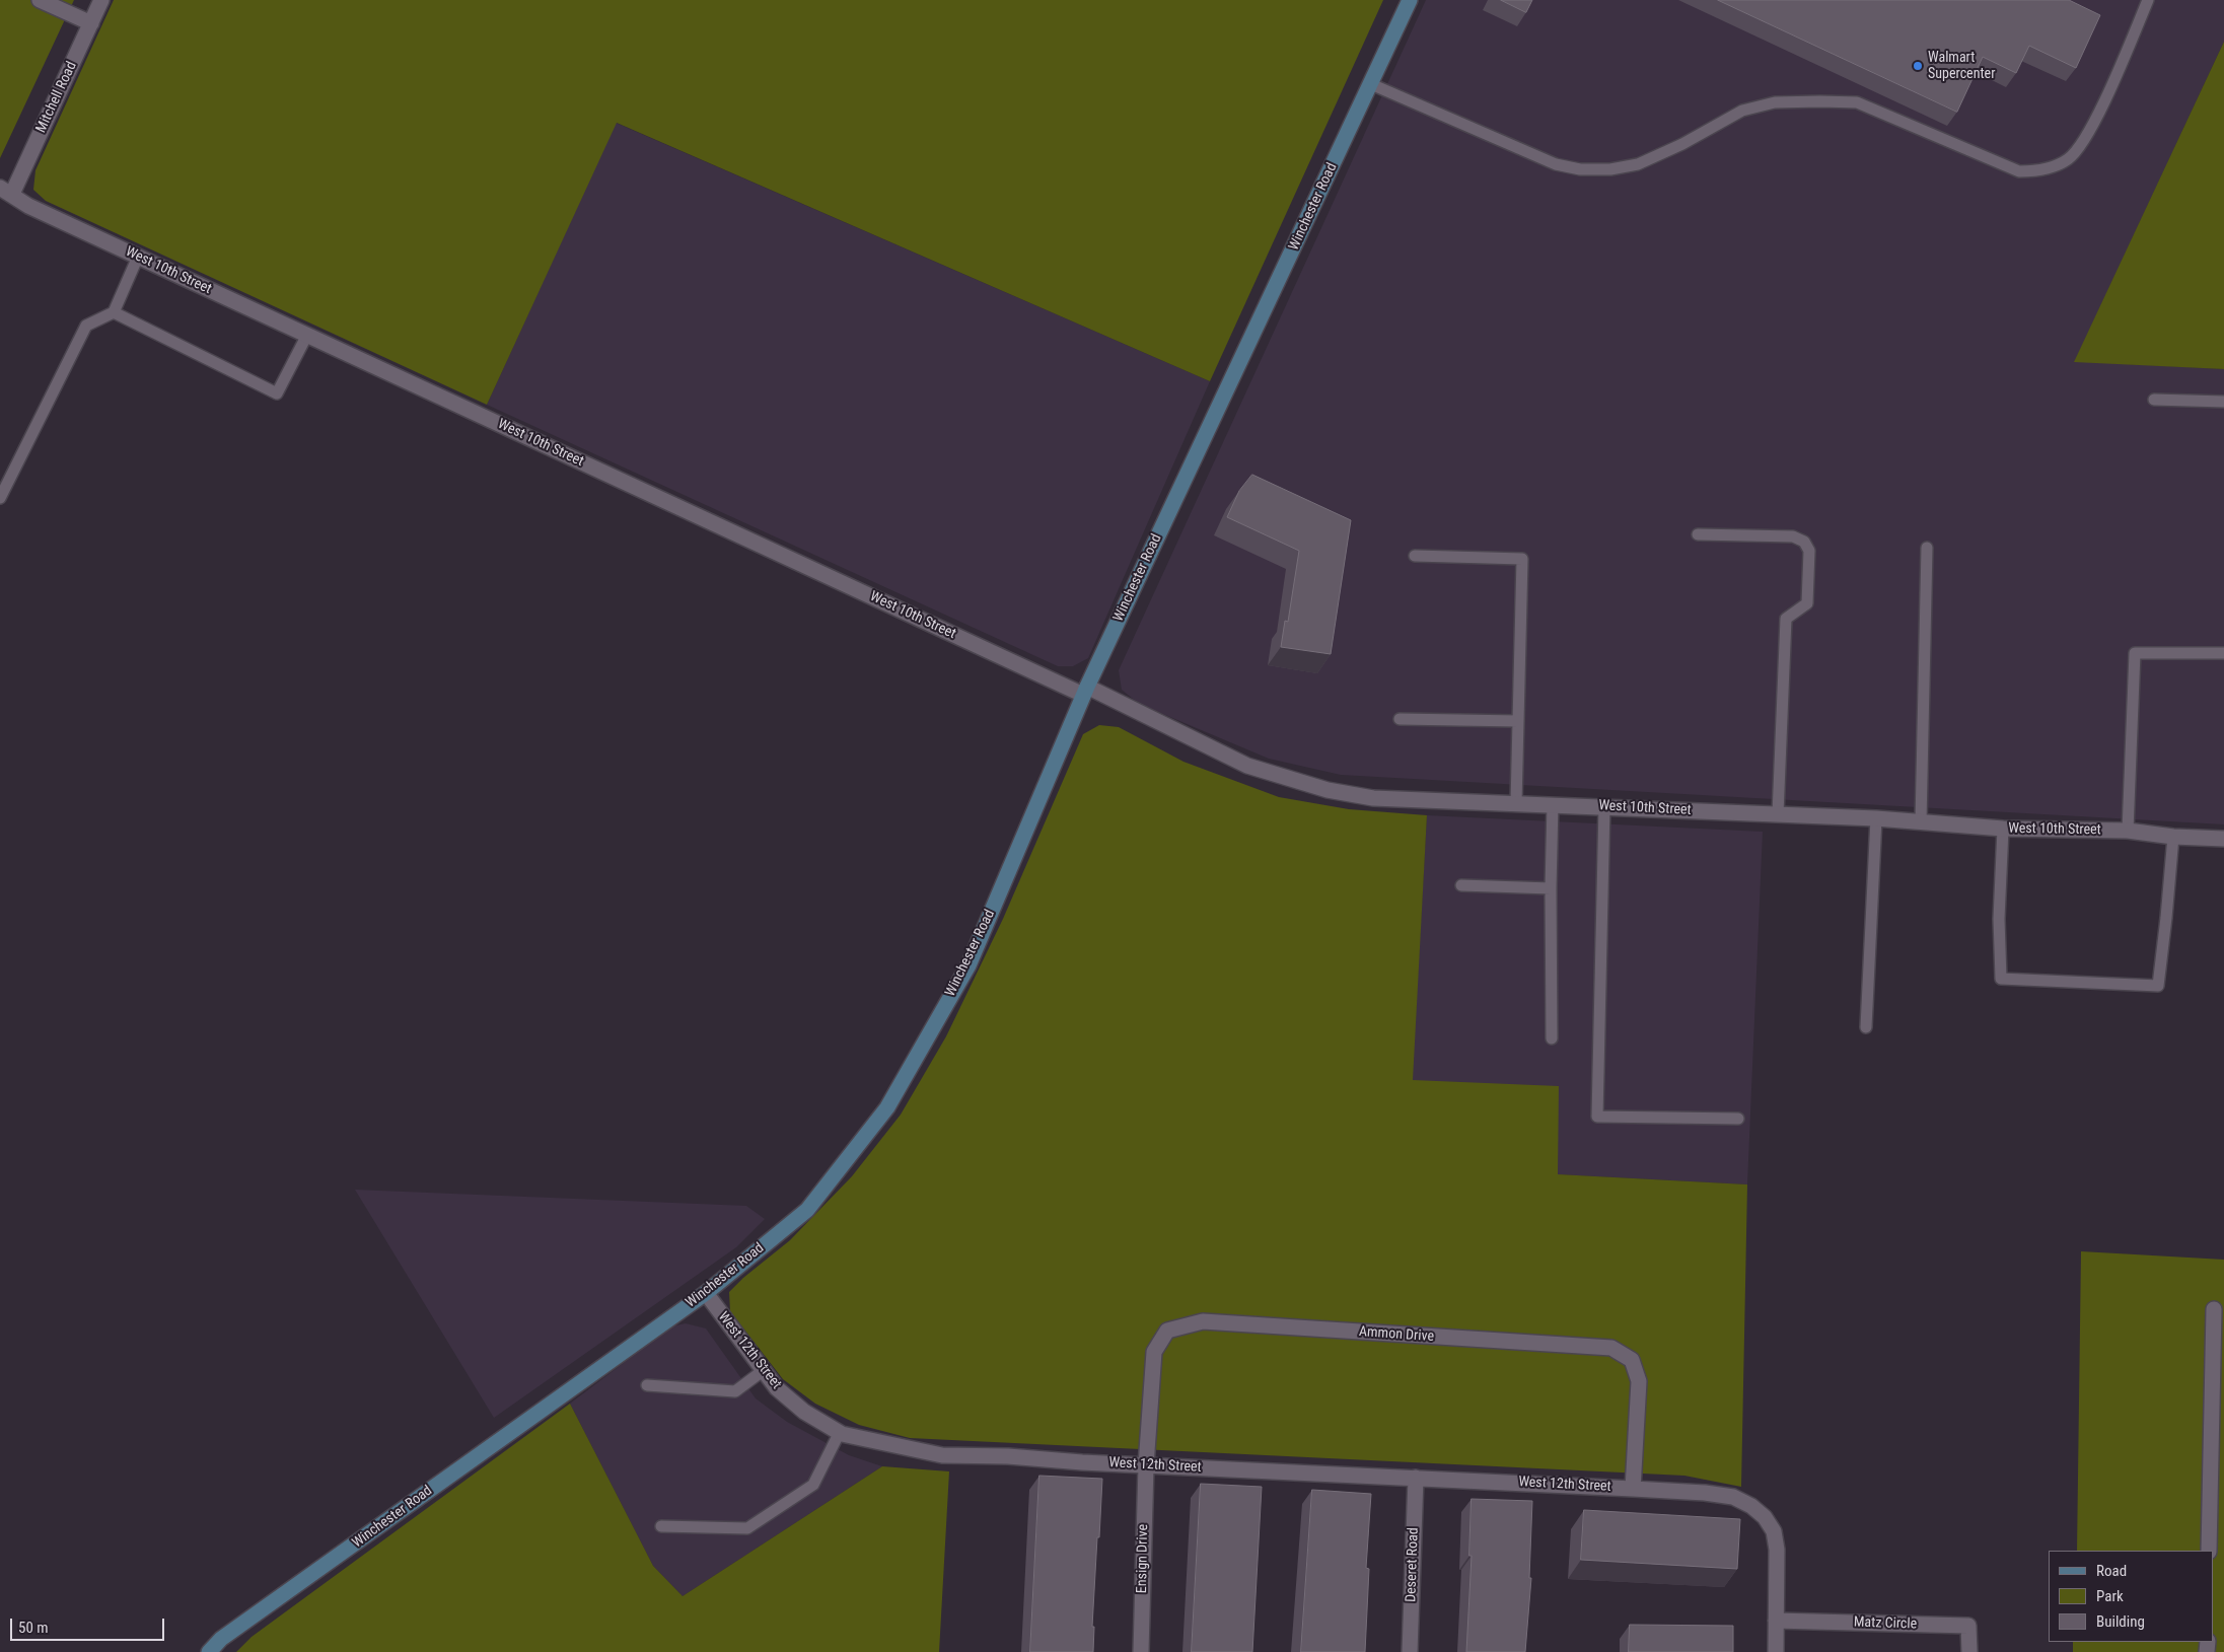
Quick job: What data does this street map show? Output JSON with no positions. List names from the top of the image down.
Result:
{
  "streets": {
    "street": [
      "Mitchell Road",
      "Winchester Road",
      "West 10th Street",
      "Ammon Drive",
      "West 12th Street",
      "Ensign Drive",
      "Deseret Road",
      "Matz Circle"
    ]
  },
  "crossings": [
    ["Mitchell Road", "West 10th Street"],
    ["Winchester Road", "West 10th Street"],
    ["Winchester Road", "West 12th Street"],
    ["Ammon Drive", "West 12th Street"],
    ["Ammon Drive", "Ensign Drive"],
    ["West 12th Street", "Ensign Drive"],
    ["West 12th Street", "Deseret Road"],
    ["West 12th Street", "Matz Circle"]
  ],
  "places": ["Walmart Supercenter"],
  "legend": ["Road", "Park", "Building"],
  "scale_bar": "50 m"
}
